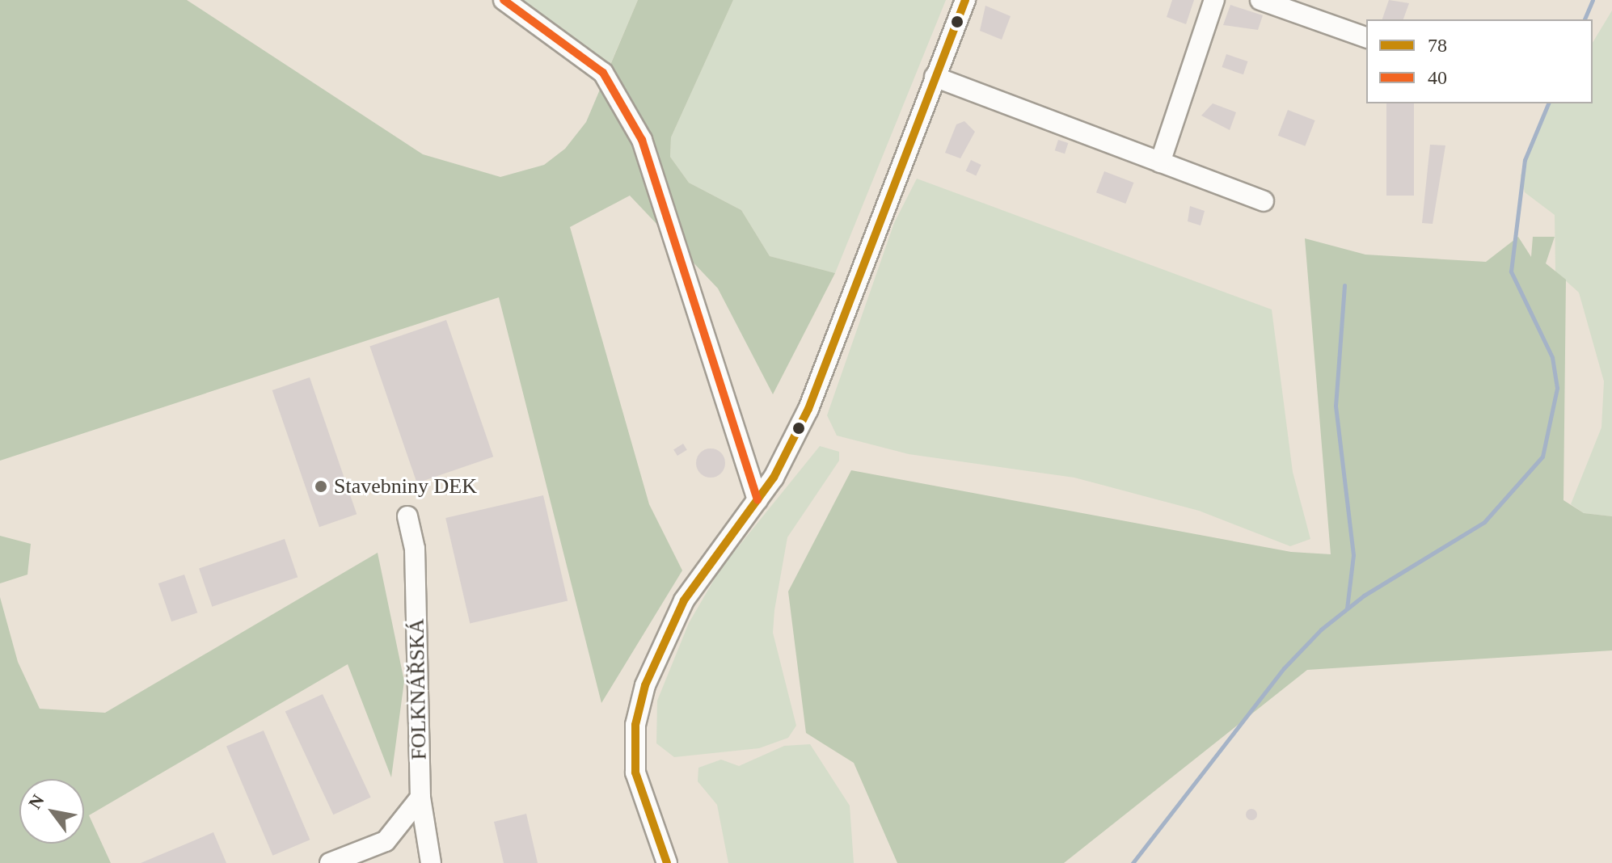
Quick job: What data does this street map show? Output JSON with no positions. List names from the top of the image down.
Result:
{
  "streets": {
    "street": ["FOLKNÁŘSKÁ"]
  },
  "places": ["Stavebniny DEK"],
  "lines": ["transit line 78", "transit line 40"],
  "legend": ["78", "40"],
  "north": "top left"
}
